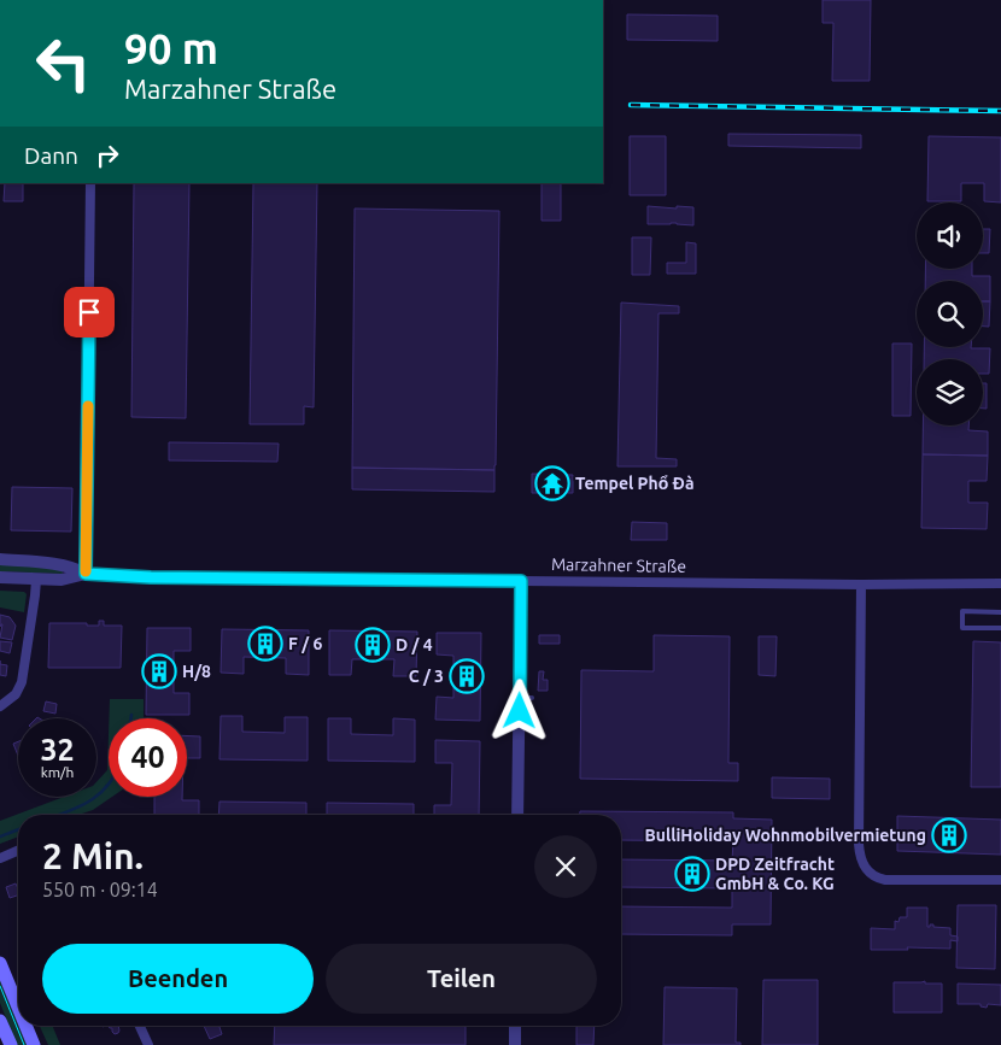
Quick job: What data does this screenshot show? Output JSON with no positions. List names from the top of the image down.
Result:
{
  "streets": {
    "street": ["Marzahner Straße"]
  },
  "places": {
    "temple": ["Tempel Phổ Đà"],
    "building": [
      "F / 6",
      "D / 4",
      "H/8",
      "C / 3",
      "BulliHoliday Wohnmobilvermietung",
      "DPD Zeitfracht GmbH & Co. KG"
    ]
  },
  "page": {
    "turn": ["90 m", "Marzahner Straße"],
    "then": "Dann",
    "speed": "32 km/h",
    "limit": "40",
    "heading": ["2 Min.", "550 m · 09:14"],
    "buttons": ["Beenden", "Teilen"]
  }
}
